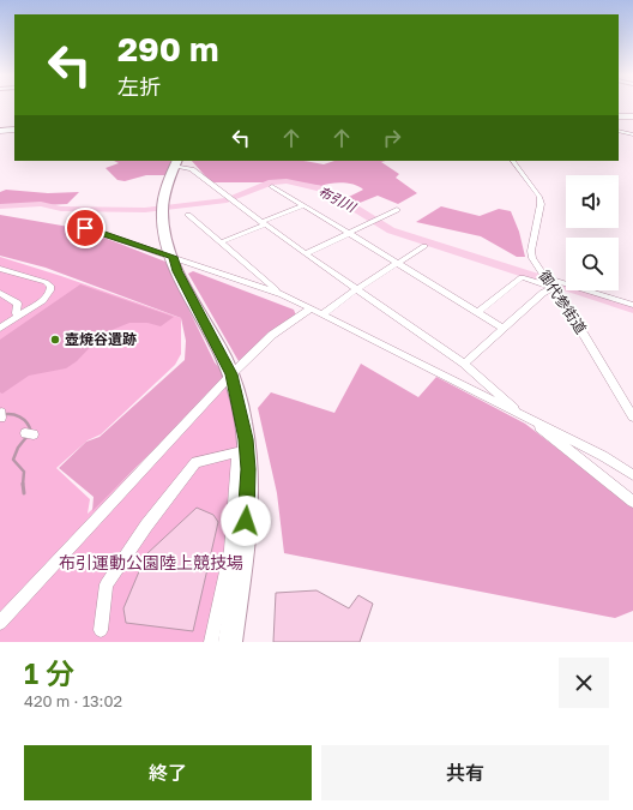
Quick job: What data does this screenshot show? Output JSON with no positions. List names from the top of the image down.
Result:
{
  "streets": {
    "street": ["御代参街道"]
  },
  "water": ["布引川"],
  "parks": ["布引運動公園陸上競技場"],
  "places": ["壺焼谷遺跡"],
  "page": {
    "turn": ["290 m", "左折"],
    "heading": ["1 分", "420 m · 13:02"],
    "buttons": ["終了", "共有"]
  }
}
